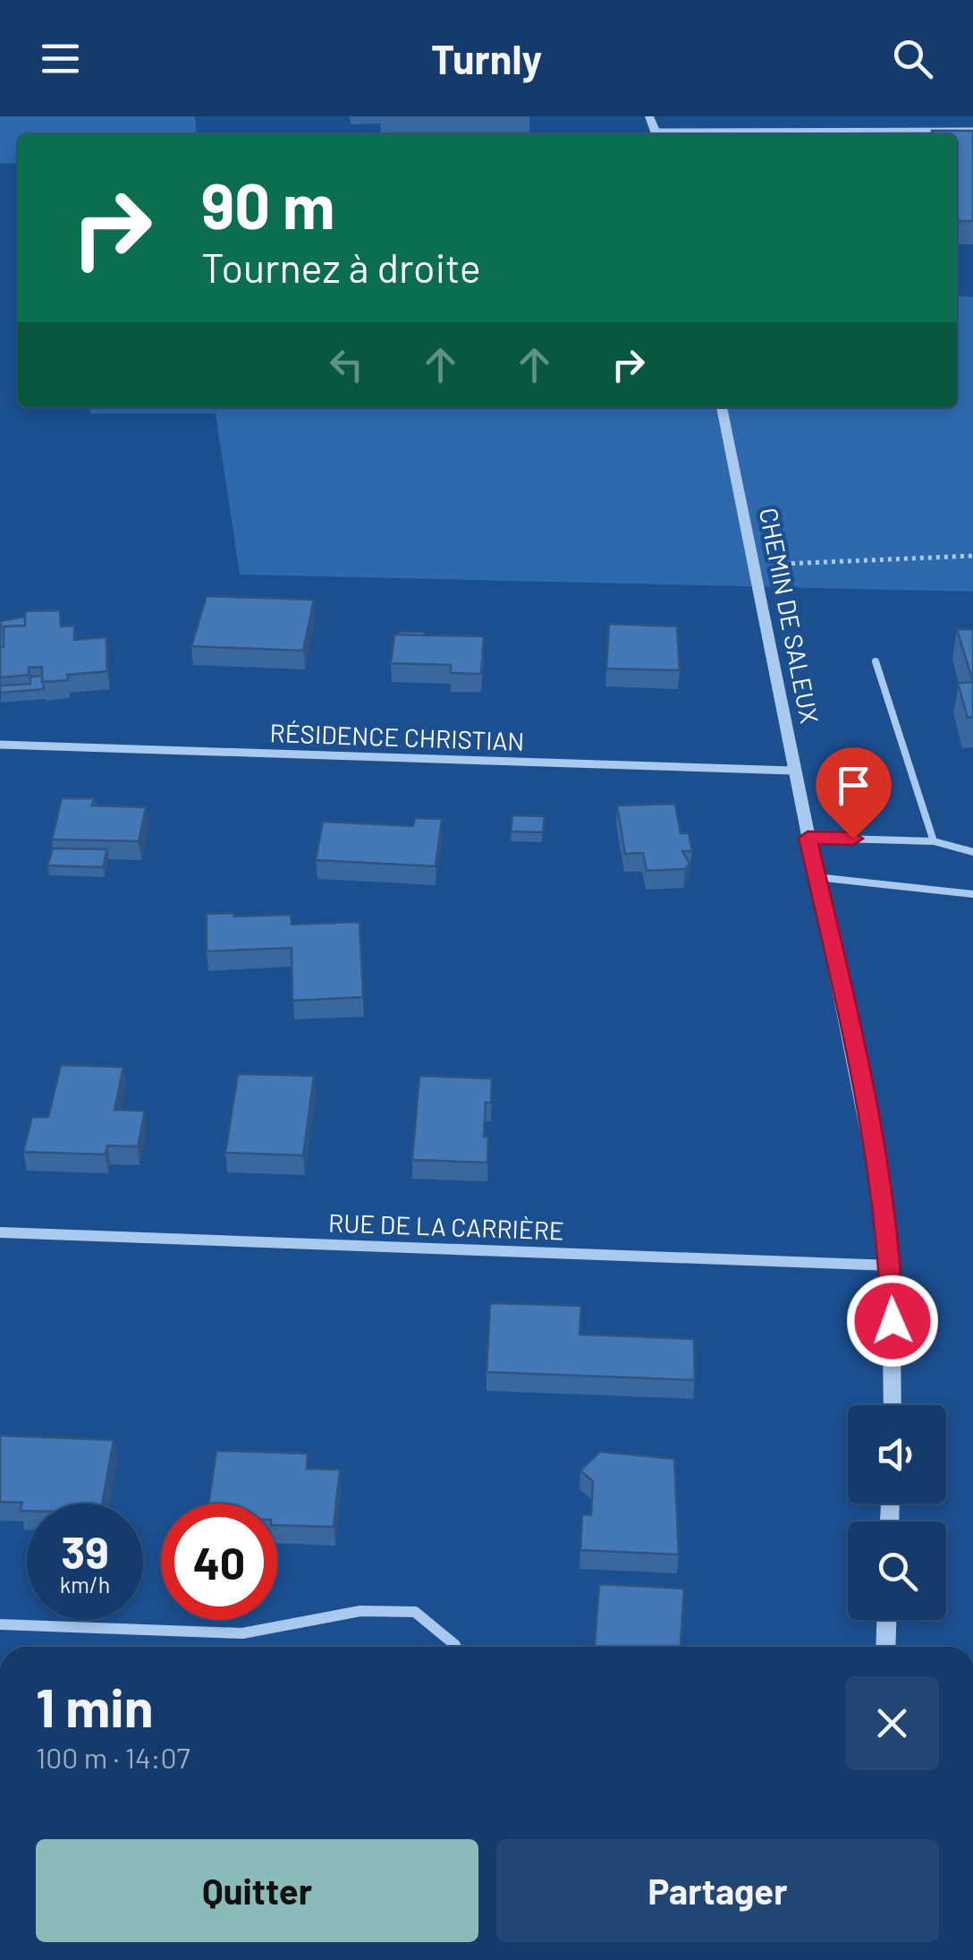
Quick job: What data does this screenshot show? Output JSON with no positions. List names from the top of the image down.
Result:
{
  "streets": {
    "street": ["CHEMIN DE SALEUX", "RÉSIDENCE CHRISTIAN", "RUE DE LA CARRIÈRE"]
  },
  "crossings": [
    ["CHEMIN DE SALEUX", "RÉSIDENCE CHRISTIAN"],
    ["CHEMIN DE SALEUX", "RUE DE LA CARRIÈRE"]
  ],
  "page": {
    "header": "Turnly",
    "turn": ["90 m", "Tournez à droite"],
    "speed": "39 km/h",
    "limit": "40",
    "heading": ["1 min", "100 m · 14:07"],
    "buttons": ["Quitter", "Partager"]
  }
}
